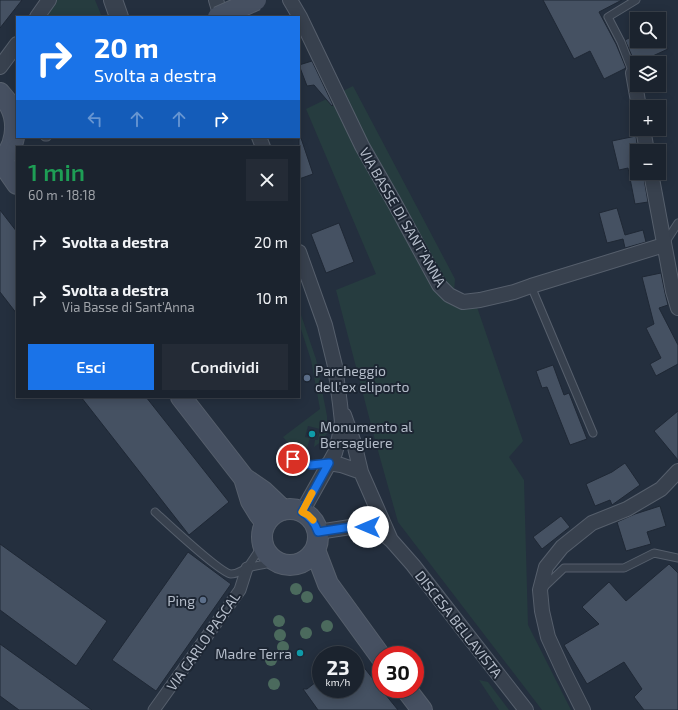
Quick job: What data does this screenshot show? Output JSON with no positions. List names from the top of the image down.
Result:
{
  "streets": {
    "street": ["VIA BASSE DI SANT'ANNA", "DISCESA BELLAVISTA", "VIA CARLO PASCAL"]
  },
  "places": [
    "Parcheggio dell'ex eliporto",
    "Monumento al Bersagliere",
    "Ping",
    "Madre Terra"
  ],
  "page": {
    "map_buttons": ["+", "−"],
    "turn": ["20 m", "Svolta a destra"],
    "heading": ["1 min", "60 m · 18:18"],
    "list": [
      {
        "name": "Svolta a destra",
        "value": "20 m"
      },
      {
        "name": "Svolta a destra",
        "note": "Via Basse di Sant'Anna",
        "value": "10 m"
      }
    ],
    "buttons": ["Esci", "Condividi"],
    "speed": "23 km/h",
    "limit": "30"
  }
}
